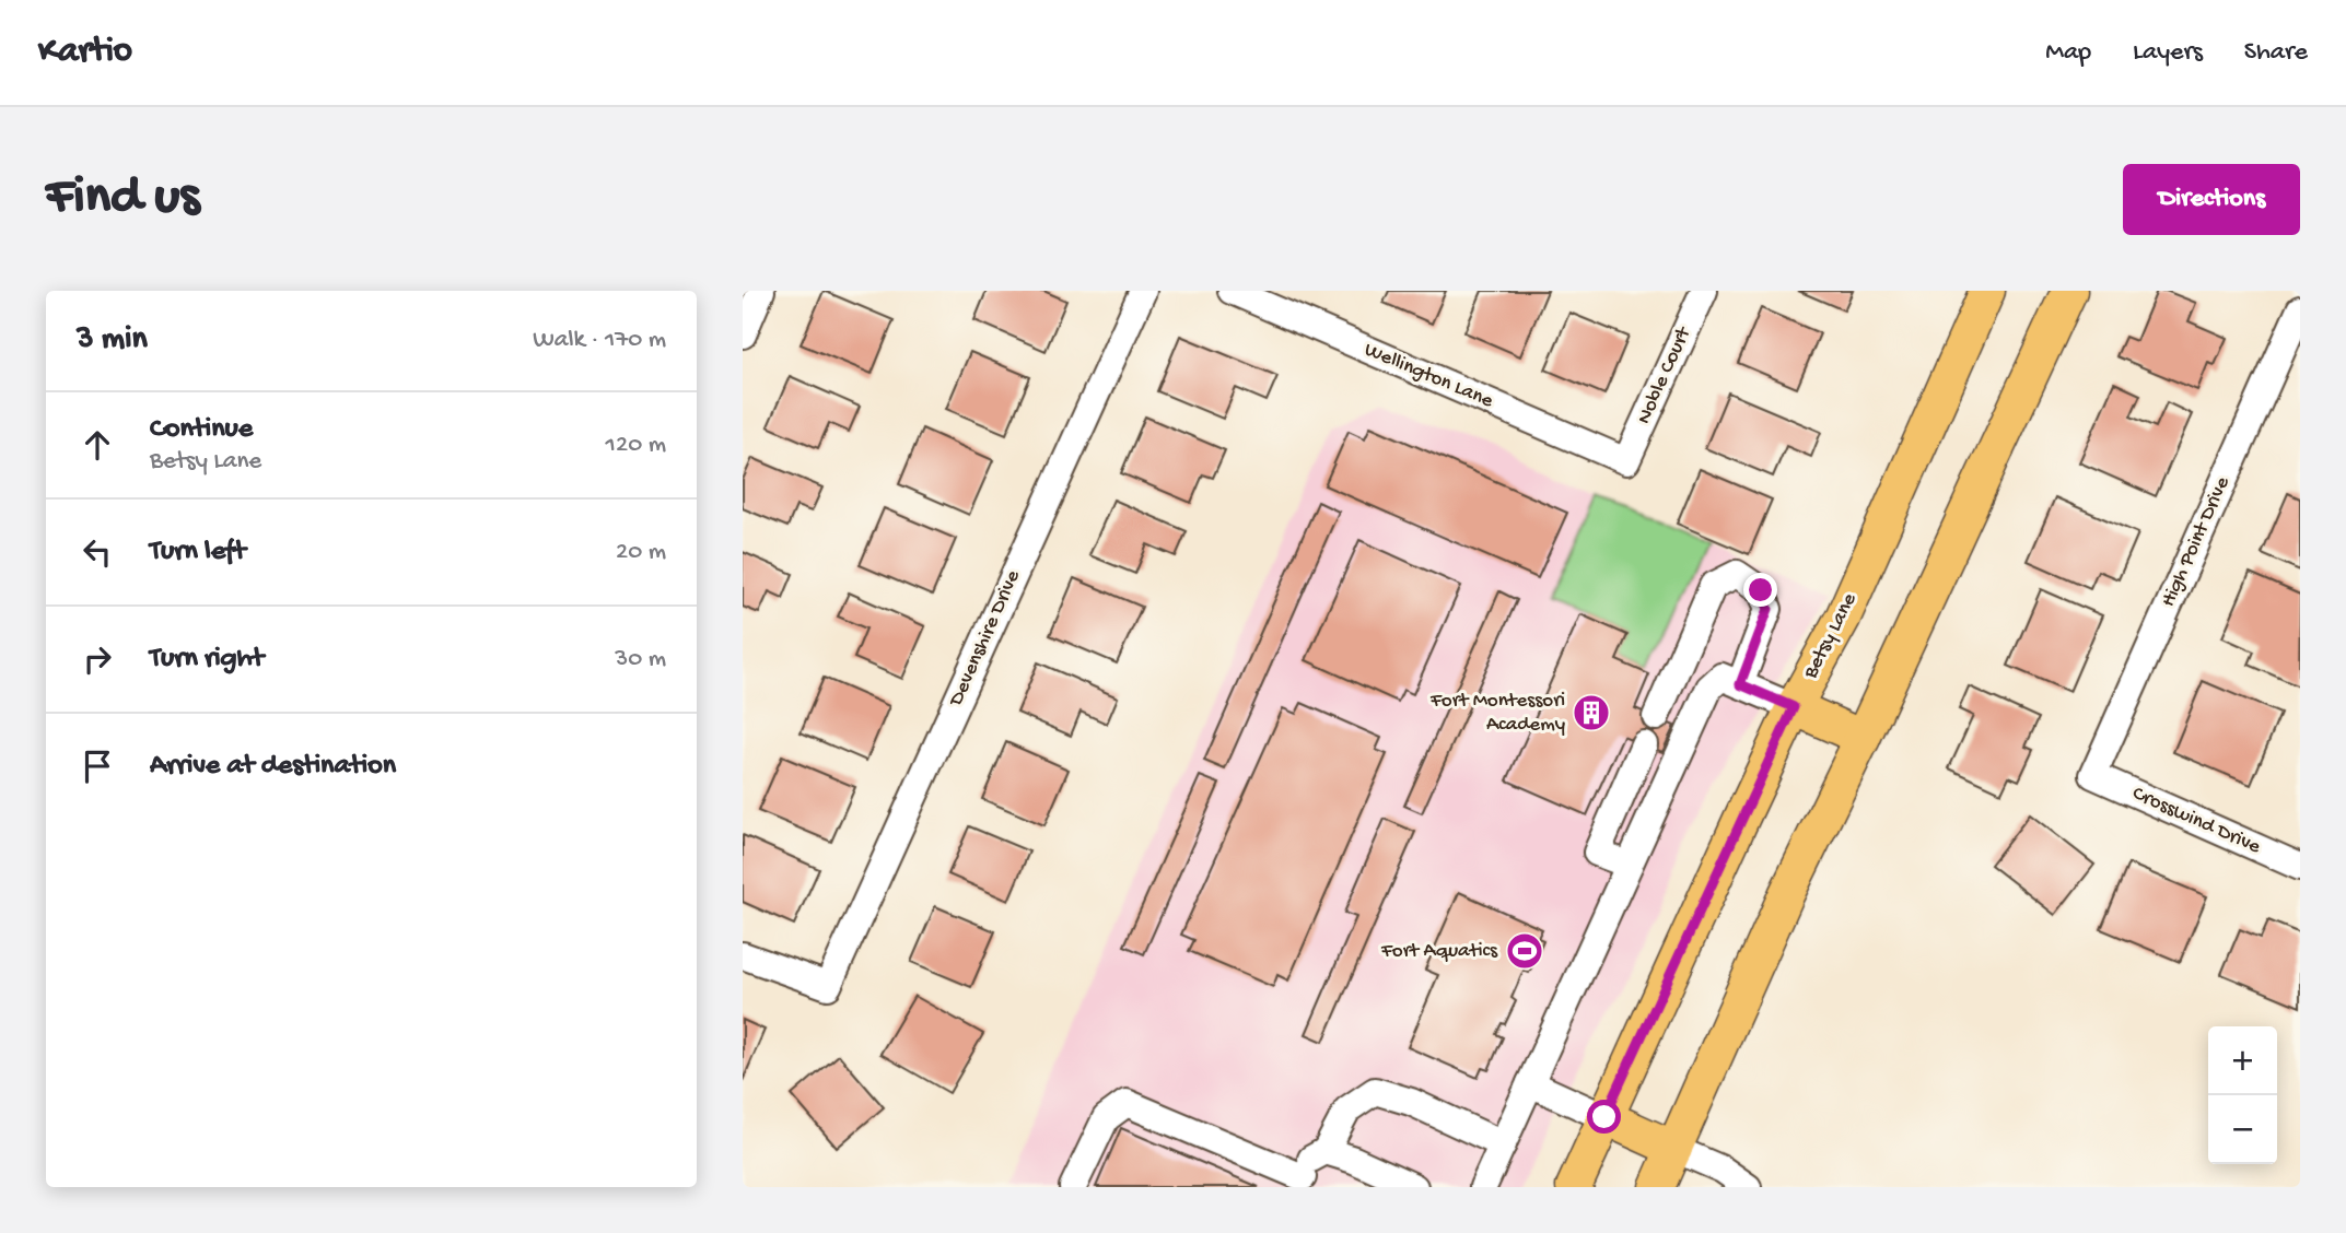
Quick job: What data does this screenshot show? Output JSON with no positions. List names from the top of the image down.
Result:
{
  "streets": {
    "main road": ["Betsy Lane"],
    "street": [
      "Wellington Lane",
      "Noble Court",
      "High Point Drive",
      "Devenshire Drive",
      "Crosswind Drive"
    ]
  },
  "crossings": [
    ["Wellington Lane", "Noble Court"],
    ["High Point Drive", "Crosswind Drive"]
  ],
  "places": {
    "building": ["Fort Montessori Academy"],
    "sports": ["Fort Aquatics"]
  },
  "page": {
    "header": "Kartio",
    "nav": ["Map", "Layers", "Share"],
    "buttons": "Directions",
    "title": "Find us",
    "heading": ["3 min", "Walk · 170 m"],
    "list": [
      ["Continue", "Betsy Lane", "120 m"],
      ["Turn left", "20 m"],
      ["Turn right", "30 m"],
      "Arrive at destination"
    ],
    "map_buttons": ["+", "−"]
  }
}
